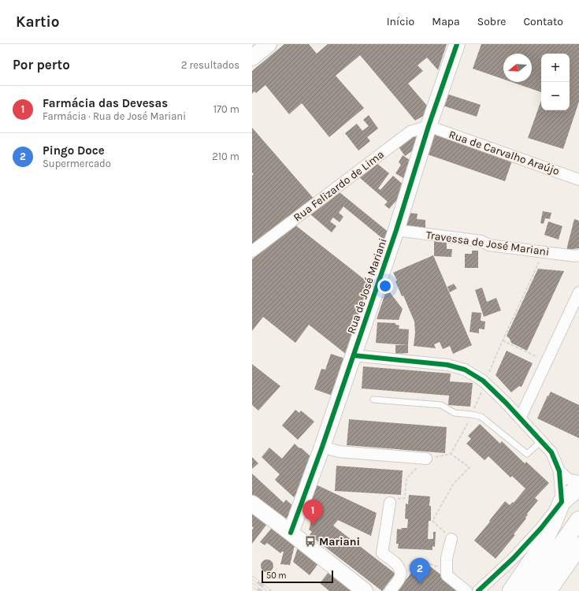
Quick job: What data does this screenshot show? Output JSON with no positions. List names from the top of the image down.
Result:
{
  "streets": {
    "street": [
      "Rua de Carvalho Araújo",
      "Rua Felizardo de Lima",
      "Travessa de José Mariani",
      "Rua de José Mariani"
    ]
  },
  "crossings": [
    ["Rua de Carvalho Araújo", "Rua Felizardo de Lima"],
    ["Rua de Carvalho Araújo", "Rua de José Mariani"],
    ["Rua Felizardo de Lima", "Rua de José Mariani"],
    ["Travessa de José Mariani", "Rua de José Mariani"]
  ],
  "places": {
    "bus stop": ["Mariani"]
  },
  "scale_bar": "50 m",
  "north": "left",
  "page": {
    "header": "Kartio",
    "nav": [
      "Início",
      "Mapa",
      "Sobre",
      "Contato"
    ],
    "heading": ["Por perto", "2 resultados"],
    "map_buttons": ["+", "−"],
    "list": [
      {
        "mark": "1",
        "name": "Farmácia das Devesas",
        "note": "Farmácia · Rua de José Mariani",
        "value": "170 m"
      },
      {
        "mark": "2",
        "name": "Pingo Doce",
        "note": "Supermercado",
        "value": "210 m"
      }
    ],
    "pins": ["1", "2"],
    "scale": "50 m"
  }
}
